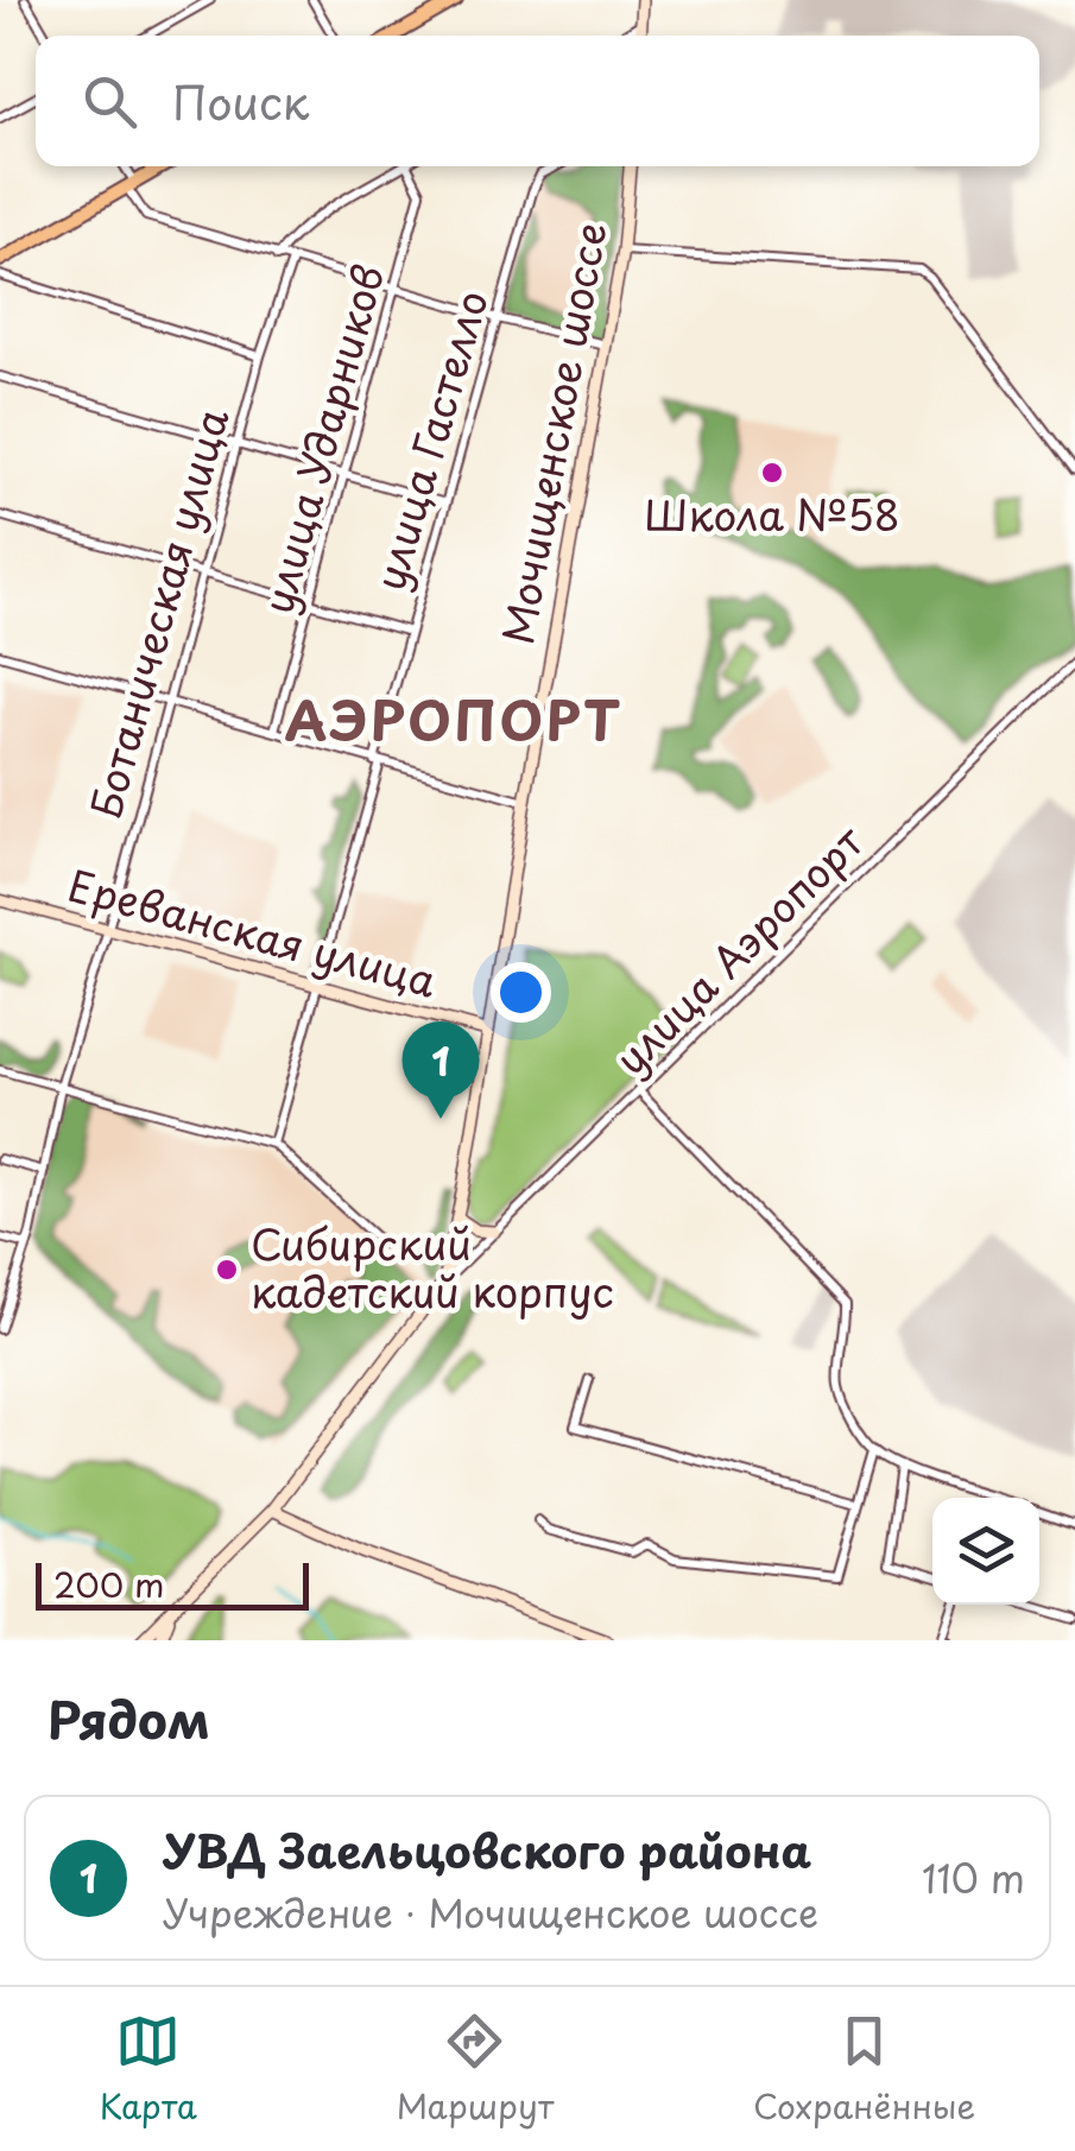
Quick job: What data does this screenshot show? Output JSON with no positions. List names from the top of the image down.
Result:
{
  "streets": {
    "main road": ["Мочищенское шоссе", "Ереванская улица"],
    "street": [
      "улица Ударников",
      "улица Гастелло",
      "Ботаническая улица",
      "улица Аэропорт"
    ]
  },
  "crossings": [
    ["Мочищенское шоссе", "Ереванская улица"],
    ["Мочищенское шоссе", "улица Аэропорт"],
    ["улица Гастелло", "Ереванская улица"],
    ["Ботаническая улица", "Ереванская улица"]
  ],
  "districts": ["АЭРОПОРТ"],
  "places": ["Школа №58", "Сибирский кадетский корпус"],
  "scale_bar": "200 m",
  "page": {
    "search": "Поиск",
    "pins": "1",
    "scale": "200 m",
    "heading": "Рядом",
    "list": [
      {
        "mark": "1",
        "name": "УВД Заельцовского района",
        "note": "Учреждение · Мочищенское шоссе",
        "value": "110 m"
      }
    ],
    "nav": ["Карта", "Маршрут", "Сохранённые"]
  }
}
